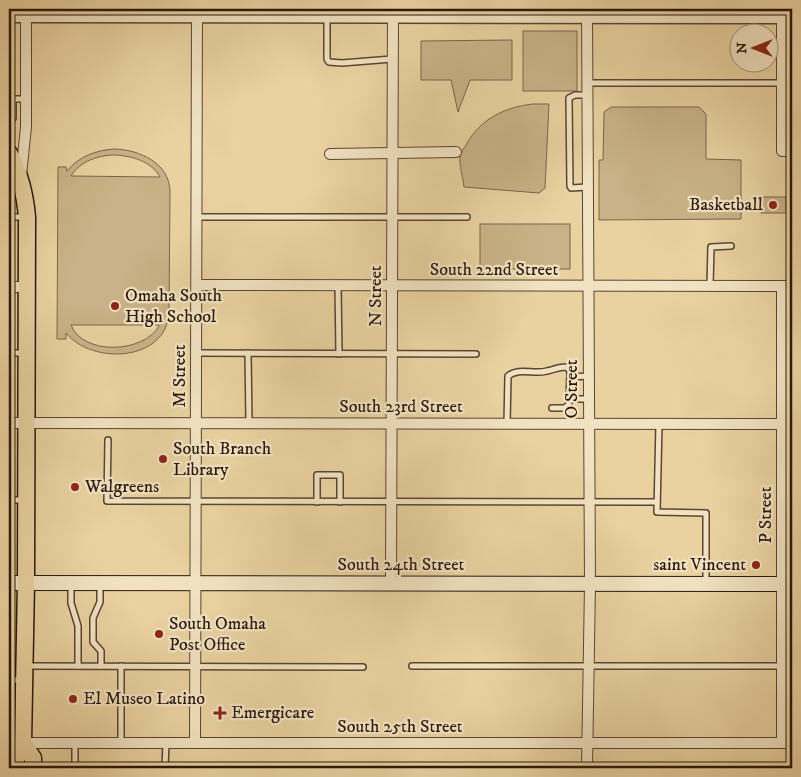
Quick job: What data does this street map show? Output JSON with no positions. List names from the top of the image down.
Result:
{
  "streets": {
    "main road": ["South 24th Street"],
    "street": [
      "South 22nd Street",
      "N Street",
      "M Street",
      "O Street",
      "South 23rd Street",
      "P Street",
      "South 25th Street"
    ]
  },
  "crossings": [
    ["South 22nd Street", "N Street"],
    ["South 22nd Street", "M Street"],
    ["South 22nd Street", "O Street"],
    ["South 22nd Street", "P Street"],
    ["N Street", "South 23rd Street"],
    ["N Street", "South 24th Street"],
    ["M Street", "South 23rd Street"],
    ["M Street", "South 24th Street"],
    ["M Street", "South 25th Street"],
    ["O Street", "South 23rd Street"],
    ["O Street", "South 24th Street"],
    ["O Street", "South 25th Street"],
    ["South 23rd Street", "P Street"],
    ["P Street", "South 24th Street"],
    ["P Street", "South 25th Street"]
  ],
  "places": {
    "other": [
      "Basketball",
      "Omaha South High School",
      "South Branch Library",
      "Walgreens",
      "saint Vincent",
      "South Omaha Post Office",
      "El Museo Latino"
    ],
    "health": ["Emergicare"]
  },
  "north": "left"
}
